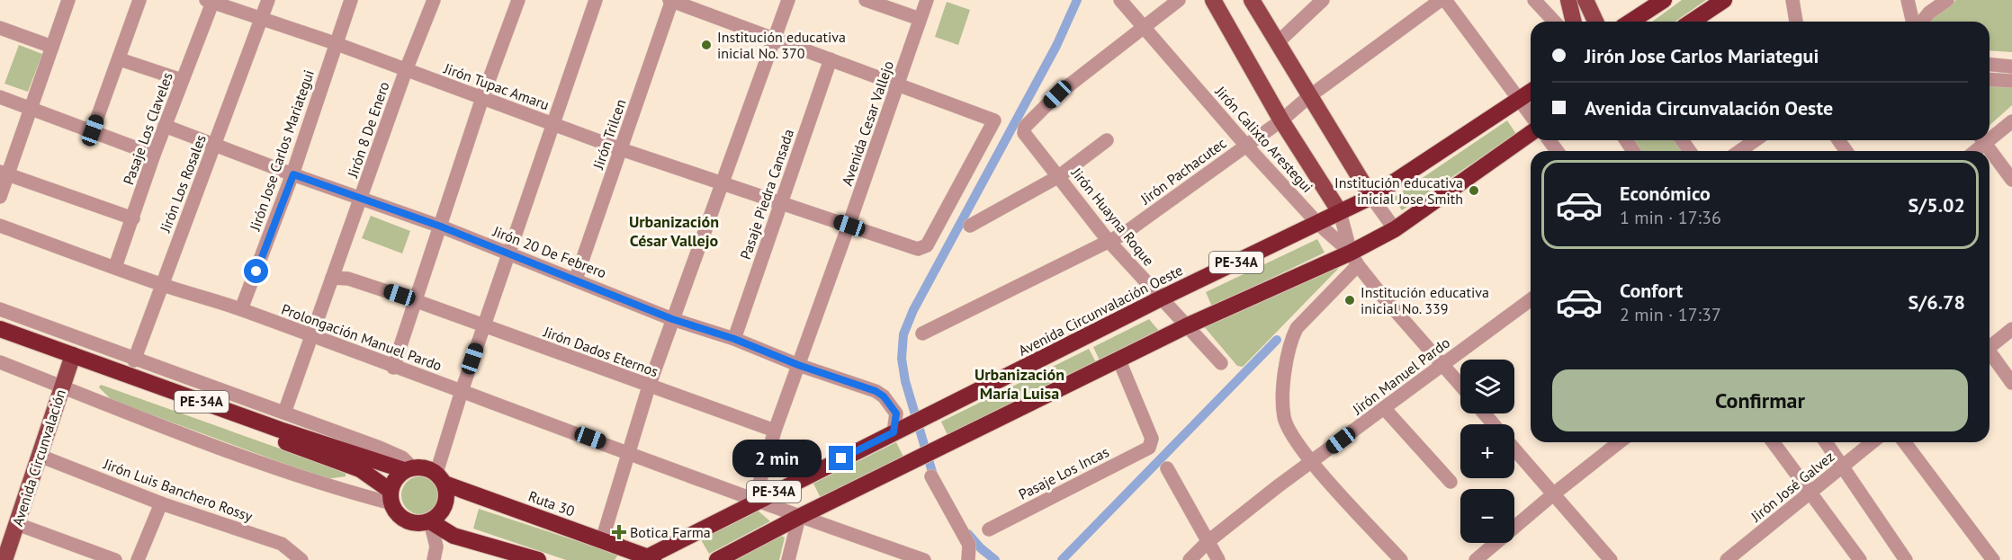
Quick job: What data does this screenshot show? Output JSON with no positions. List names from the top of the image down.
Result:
{
  "streets": {
    "highway": ["PE-34A", "Avenida Circunvalación Oeste", "Ruta 30"],
    "main road": ["Avenida Circunvalación"],
    "street": [
      "Jirón Tupac Amaru",
      "Avenida Cesar Vallejo",
      "Pasaje Los Claveles",
      "Jirón 8 De Enero",
      "Jirón Trilcen",
      "Jirón Calixto Arestegui",
      "Jirón Jose Carlos Mariategui",
      "Jirón Pachacutec",
      "Jirón Los Rosales",
      "Pasaje Piedra Cansada",
      "Jirón Huayna Roque",
      "Jirón 20 De Febrero",
      "Prolongación Manuel Pardo",
      "Jirón Dados Eternos",
      "Jirón Manuel Pardo",
      "Pasaje Los Incas",
      "Jirón José Galvez",
      "Jirón Luis Banchero Rossy"
    ]
  },
  "crossings": [
    ["Jirón Tupac Amaru", "Avenida Cesar Vallejo"],
    ["Jirón Tupac Amaru", "Pasaje Los Claveles"],
    ["Jirón Tupac Amaru", "Jirón 8 De Enero"],
    ["Jirón Tupac Amaru", "Jirón Trilcen"],
    ["Jirón Tupac Amaru", "Jirón Jose Carlos Mariategui"],
    ["Jirón Tupac Amaru", "Jirón Los Rosales"],
    ["Jirón Tupac Amaru", "Pasaje Piedra Cansada"],
    ["Avenida Cesar Vallejo", "Jirón 20 De Febrero"],
    ["Avenida Cesar Vallejo", "Avenida Circunvalación Oeste"],
    ["Avenida Cesar Vallejo", "Prolongación Manuel Pardo"],
    ["Avenida Cesar Vallejo", "Jirón Dados Eternos"],
    ["Pasaje Los Claveles", "Jirón 20 De Febrero"],
    ["Pasaje Los Claveles", "Prolongación Manuel Pardo"],
    ["Jirón 8 De Enero", "Jirón 20 De Febrero"],
    ["Jirón 8 De Enero", "Prolongación Manuel Pardo"],
    ["Jirón 8 De Enero", "Jirón Dados Eternos"],
    ["Jirón Trilcen", "Jirón 20 De Febrero"],
    ["Jirón Calixto Arestegui", "Jirón Pachacutec"],
    ["Jirón Calixto Arestegui", "Jirón Huayna Roque"],
    ["Jirón Calixto Arestegui", "PE-34A"],
    ["Jirón Calixto Arestegui", "Avenida Circunvalación Oeste"],
    ["Jirón Calixto Arestegui", "Jirón Manuel Pardo"],
    ["Jirón Jose Carlos Mariategui", "Jirón 20 De Febrero"],
    ["Jirón Jose Carlos Mariategui", "Prolongación Manuel Pardo"],
    ["Jirón Pachacutec", "Jirón Huayna Roque"],
    ["Jirón Los Rosales", "Jirón 20 De Febrero"],
    ["Jirón Los Rosales", "Prolongación Manuel Pardo"],
    ["Pasaje Piedra Cansada", "Jirón 20 De Febrero"],
    ["Jirón Huayna Roque", "PE-34A"],
    ["Jirón Huayna Roque", "Avenida Circunvalación Oeste"],
    ["Jirón 20 De Febrero", "Avenida Circunvalación Oeste"],
    ["PE-34A", "Prolongación Manuel Pardo"],
    ["PE-34A", "Avenida Circunvalación"],
    ["PE-34A", "Pasaje Los Incas"],
    ["PE-34A", "Ruta 30"],
    ["Avenida Circunvalación Oeste", "Prolongación Manuel Pardo"],
    ["Avenida Circunvalación Oeste", "Ruta 30"],
    ["Avenida Circunvalación", "Jirón Luis Banchero Rossy"]
  ],
  "districts": ["Urbanización César Vallejo", "Urbanización María Luisa"],
  "places": {
    "other": ["Institución educativa inicial No. 370", "Institución educativa inicial Jose Smith", "Institución educativa inicial No. 339"],
    "health": ["Botica Farma"]
  },
  "page": {
    "banner": ["Jirón Jose Carlos Mariategui", "Avenida Circunvalación Oeste"],
    "list": [
      {
        "name": "Económico",
        "note": "1 min · 17:36",
        "value": "S/5.02"
      },
      {
        "name": "Confort",
        "note": "2 min · 17:37",
        "value": "S/6.78"
      }
    ],
    "buttons": "Confirmar",
    "map_buttons": ["+", "−"],
    "bubble": "2 min"
  }
}
